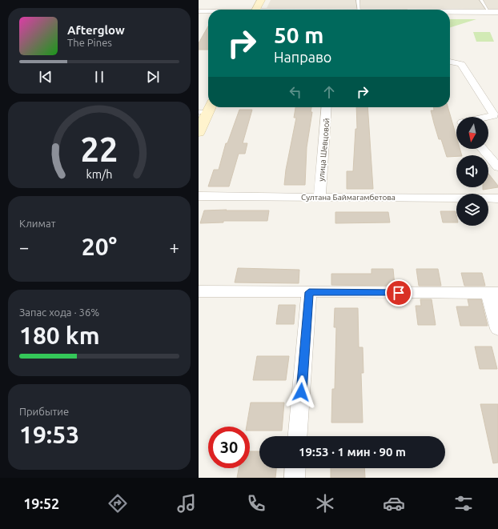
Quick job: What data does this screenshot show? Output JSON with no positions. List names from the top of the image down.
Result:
{
  "streets": {
    "street": ["улица Шевцовой", "Султана Баймагамбетова"]
  },
  "crossings": [
    ["улица Шевцовой", "Султана Баймагамбетова"]
  ],
  "north": "bottom",
  "page": {
    "turn": ["50 m", "Направо"],
    "song": ["Afterglow", "The Pines"],
    "tile": [
      "Климат",
      ["Запас хода · 36%", "180 km"],
      ["Прибытие", "19:53"]
    ],
    "heat": ["−", "20°", "+"],
    "limit": "30",
    "trip": "19:53 · 1 мин · 90 m",
    "tabs": "19:52",
    "gauge": ["22", "km/h"]
  }
}
